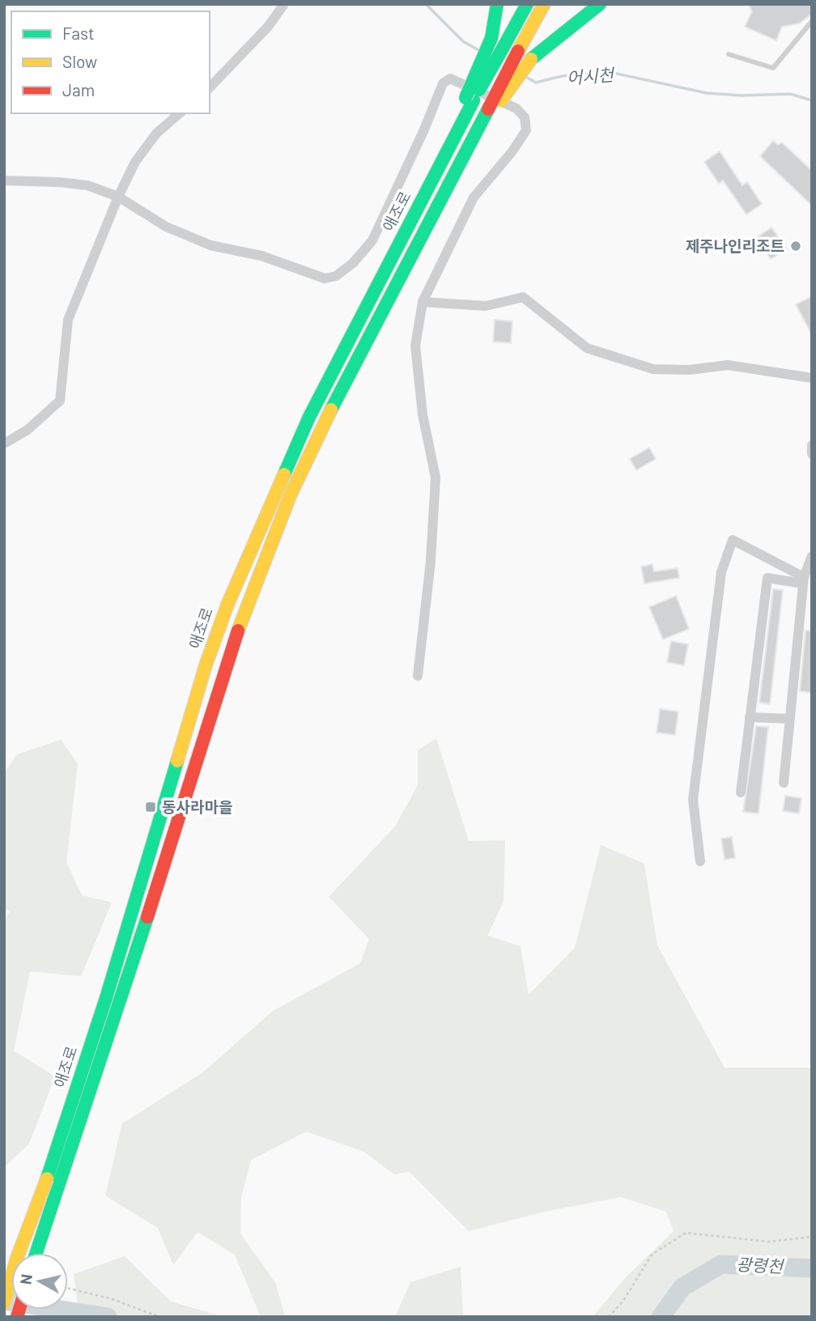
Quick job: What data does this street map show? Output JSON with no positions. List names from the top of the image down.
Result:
{
  "streets": {
    "street": ["애조로"]
  },
  "water": ["어시천", "광령천"],
  "places": {
    "other": ["제주나인리조트"],
    "transit": ["동사라마을"]
  },
  "legend": ["Fast", "Slow", "Jam"],
  "north": "left"
}
